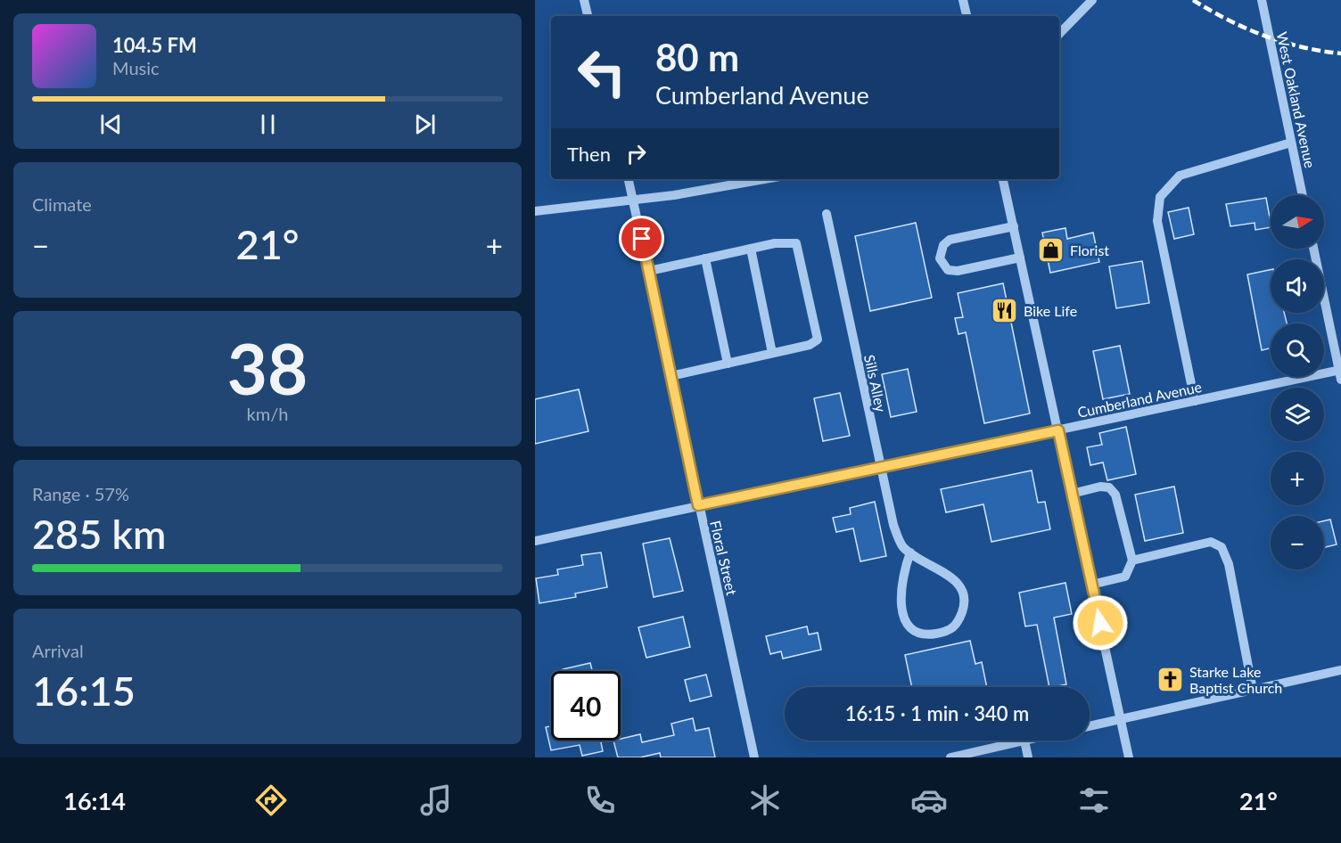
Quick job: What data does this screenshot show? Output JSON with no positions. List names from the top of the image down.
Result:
{
  "streets": {
    "street": [
      "West Oakland Avenue",
      "Sills Alley",
      "Cumberland Avenue",
      "Floral Street"
    ]
  },
  "crossings": [
    ["Sills Alley", "Cumberland Avenue"],
    ["Cumberland Avenue", "Floral Street"]
  ],
  "places": {
    "shop": ["Florist"],
    "restaurant": ["Bike Life"],
    "church": ["Starke Lake Baptist Church"]
  },
  "north": "right",
  "page": {
    "turn": ["80 m", "Cumberland Avenue"],
    "song": ["104.5 FM", "Music"],
    "then": "Then",
    "tile": [
      "Climate",
      ["38", "km/h"],
      ["Range · 57%", "285 km"],
      ["Arrival", "16:15"]
    ],
    "map_buttons": ["+", "−"],
    "heat": ["−", "21°", "+"],
    "limit": "40",
    "trip": "16:15 · 1 min · 340 m",
    "tabs": ["16:14", "21°"]
  }
}
